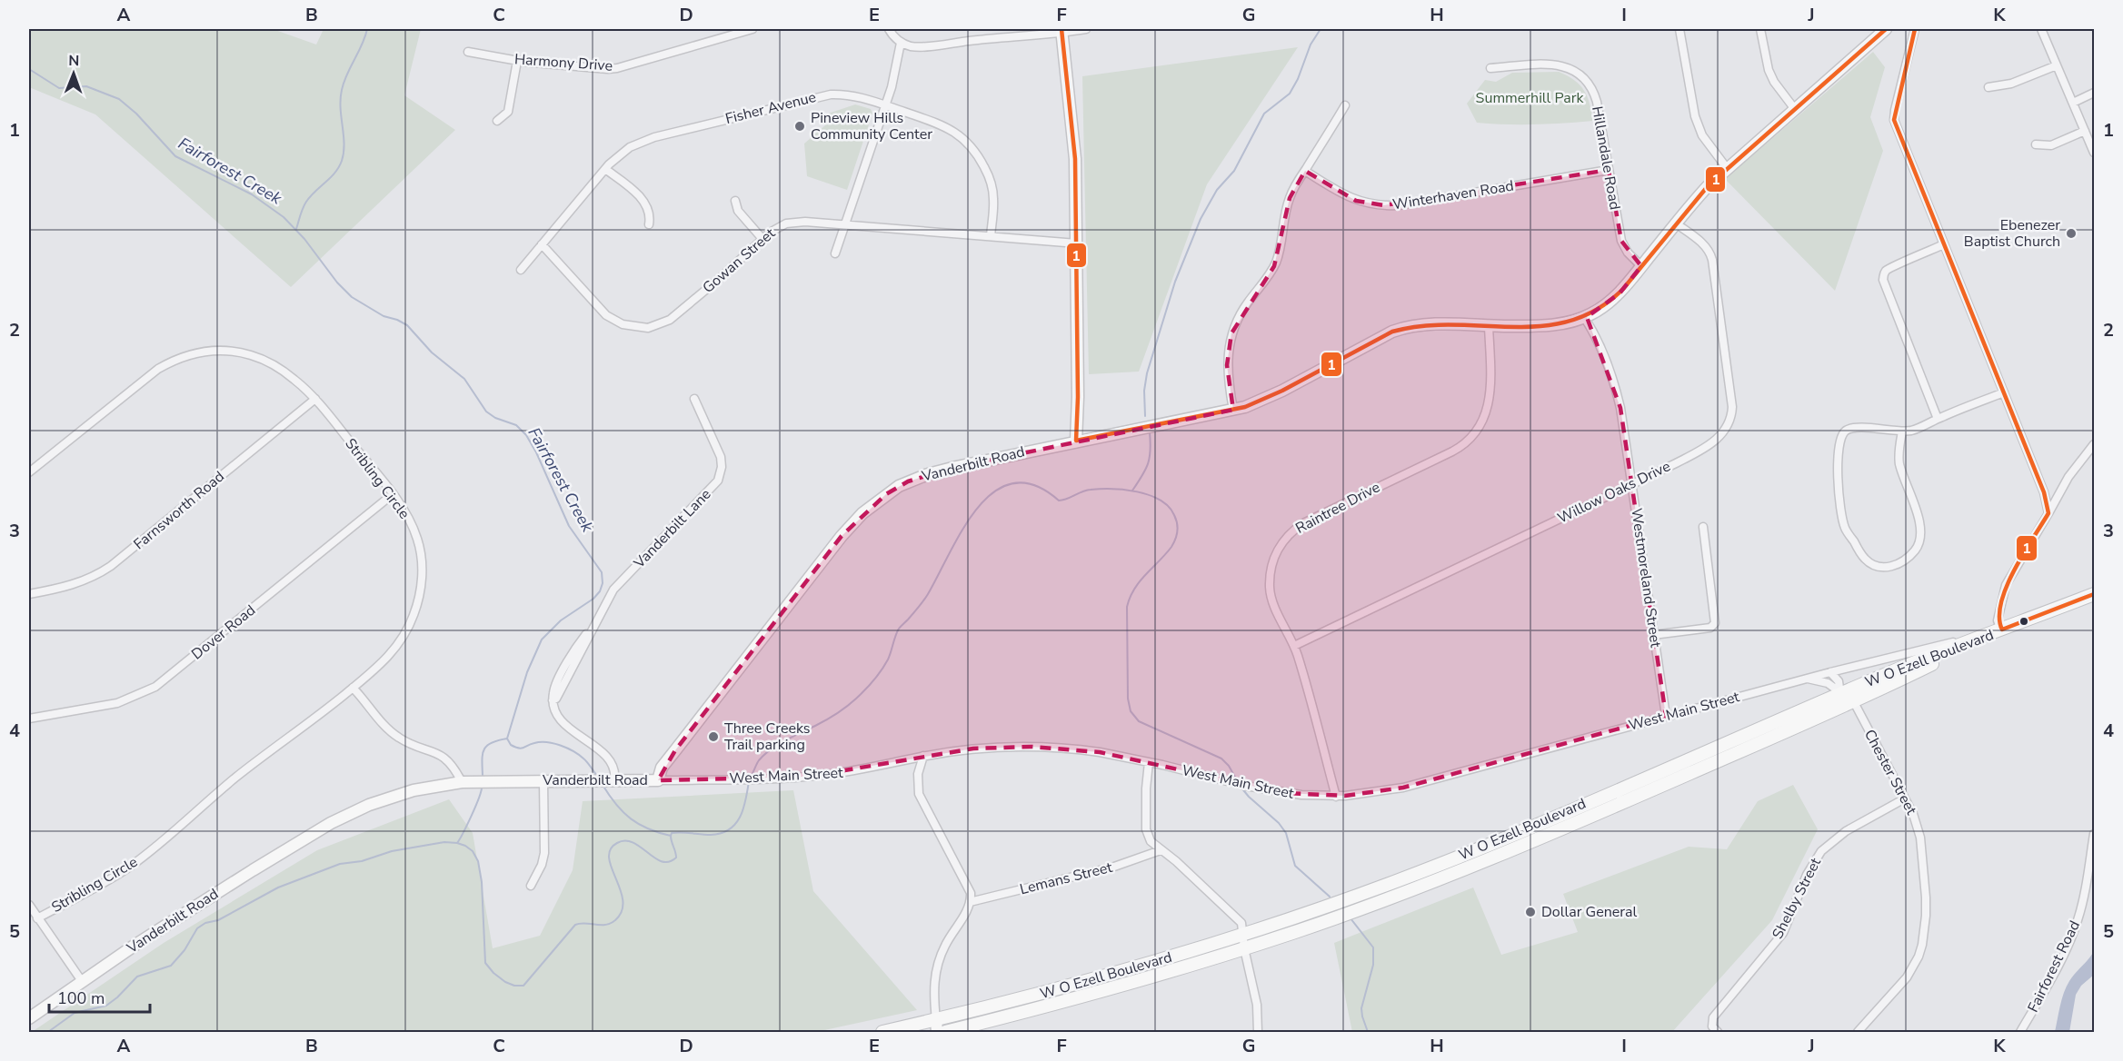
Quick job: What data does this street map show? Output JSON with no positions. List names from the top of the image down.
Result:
{
  "streets": {
    "main road": ["W O Ezell Boulevard", "West Main Street"],
    "street": [
      "Harmony Drive",
      "Fisher Avenue",
      "Hillandale Road",
      "Winterhaven Road",
      "Gowan Street",
      "Vanderbilt Road",
      "Stribling Circle",
      "Willow Oaks Drive",
      "Raintree Drive",
      "Farnsworth Road",
      "Vanderbilt Lane",
      "Westmoreland Street",
      "Dover Road",
      "Chester Street",
      "Lemans Street",
      "Shelby Street",
      "Fairforest Road"
    ]
  },
  "crossings": [
    ["Fisher Avenue", "Gowan Street"],
    ["Hillandale Road", "Winterhaven Road"],
    ["Hillandale Road", "Vanderbilt Road"],
    ["Vanderbilt Road", "Stribling Circle"],
    ["Vanderbilt Road", "Willow Oaks Drive"],
    ["Vanderbilt Road", "Raintree Drive"],
    ["Vanderbilt Road", "Vanderbilt Lane"],
    ["Vanderbilt Road", "Westmoreland Street"],
    ["Vanderbilt Road", "West Main Street"],
    ["Stribling Circle", "Farnsworth Road"],
    ["Stribling Circle", "Dover Road"],
    ["Willow Oaks Drive", "Raintree Drive"],
    ["Willow Oaks Drive", "Westmoreland Street"],
    ["Raintree Drive", "West Main Street"],
    ["Westmoreland Street", "West Main Street"],
    ["W O Ezell Boulevard", "West Main Street"],
    ["W O Ezell Boulevard", "Chester Street"],
    ["West Main Street", "Chester Street"],
    ["Chester Street", "Shelby Street"]
  ],
  "water": ["Fairforest Creek"],
  "parks": ["Summerhill Park"],
  "places": [
    "Pineview Hills Community Center",
    "Ebenezer Baptist Church",
    "Three Creeks Trail parking",
    "Dollar General"
  ],
  "lines": ["transit line 1"],
  "scale_bar": "100 m",
  "north": "top",
  "grid": {
    "columns": [
      "A",
      "B",
      "C",
      "D",
      "E",
      "F",
      "G",
      "H",
      "I",
      "J",
      "K"
    ],
    "rows": [
      "1",
      "2",
      "3",
      "4",
      "5"
    ]
  }
}
